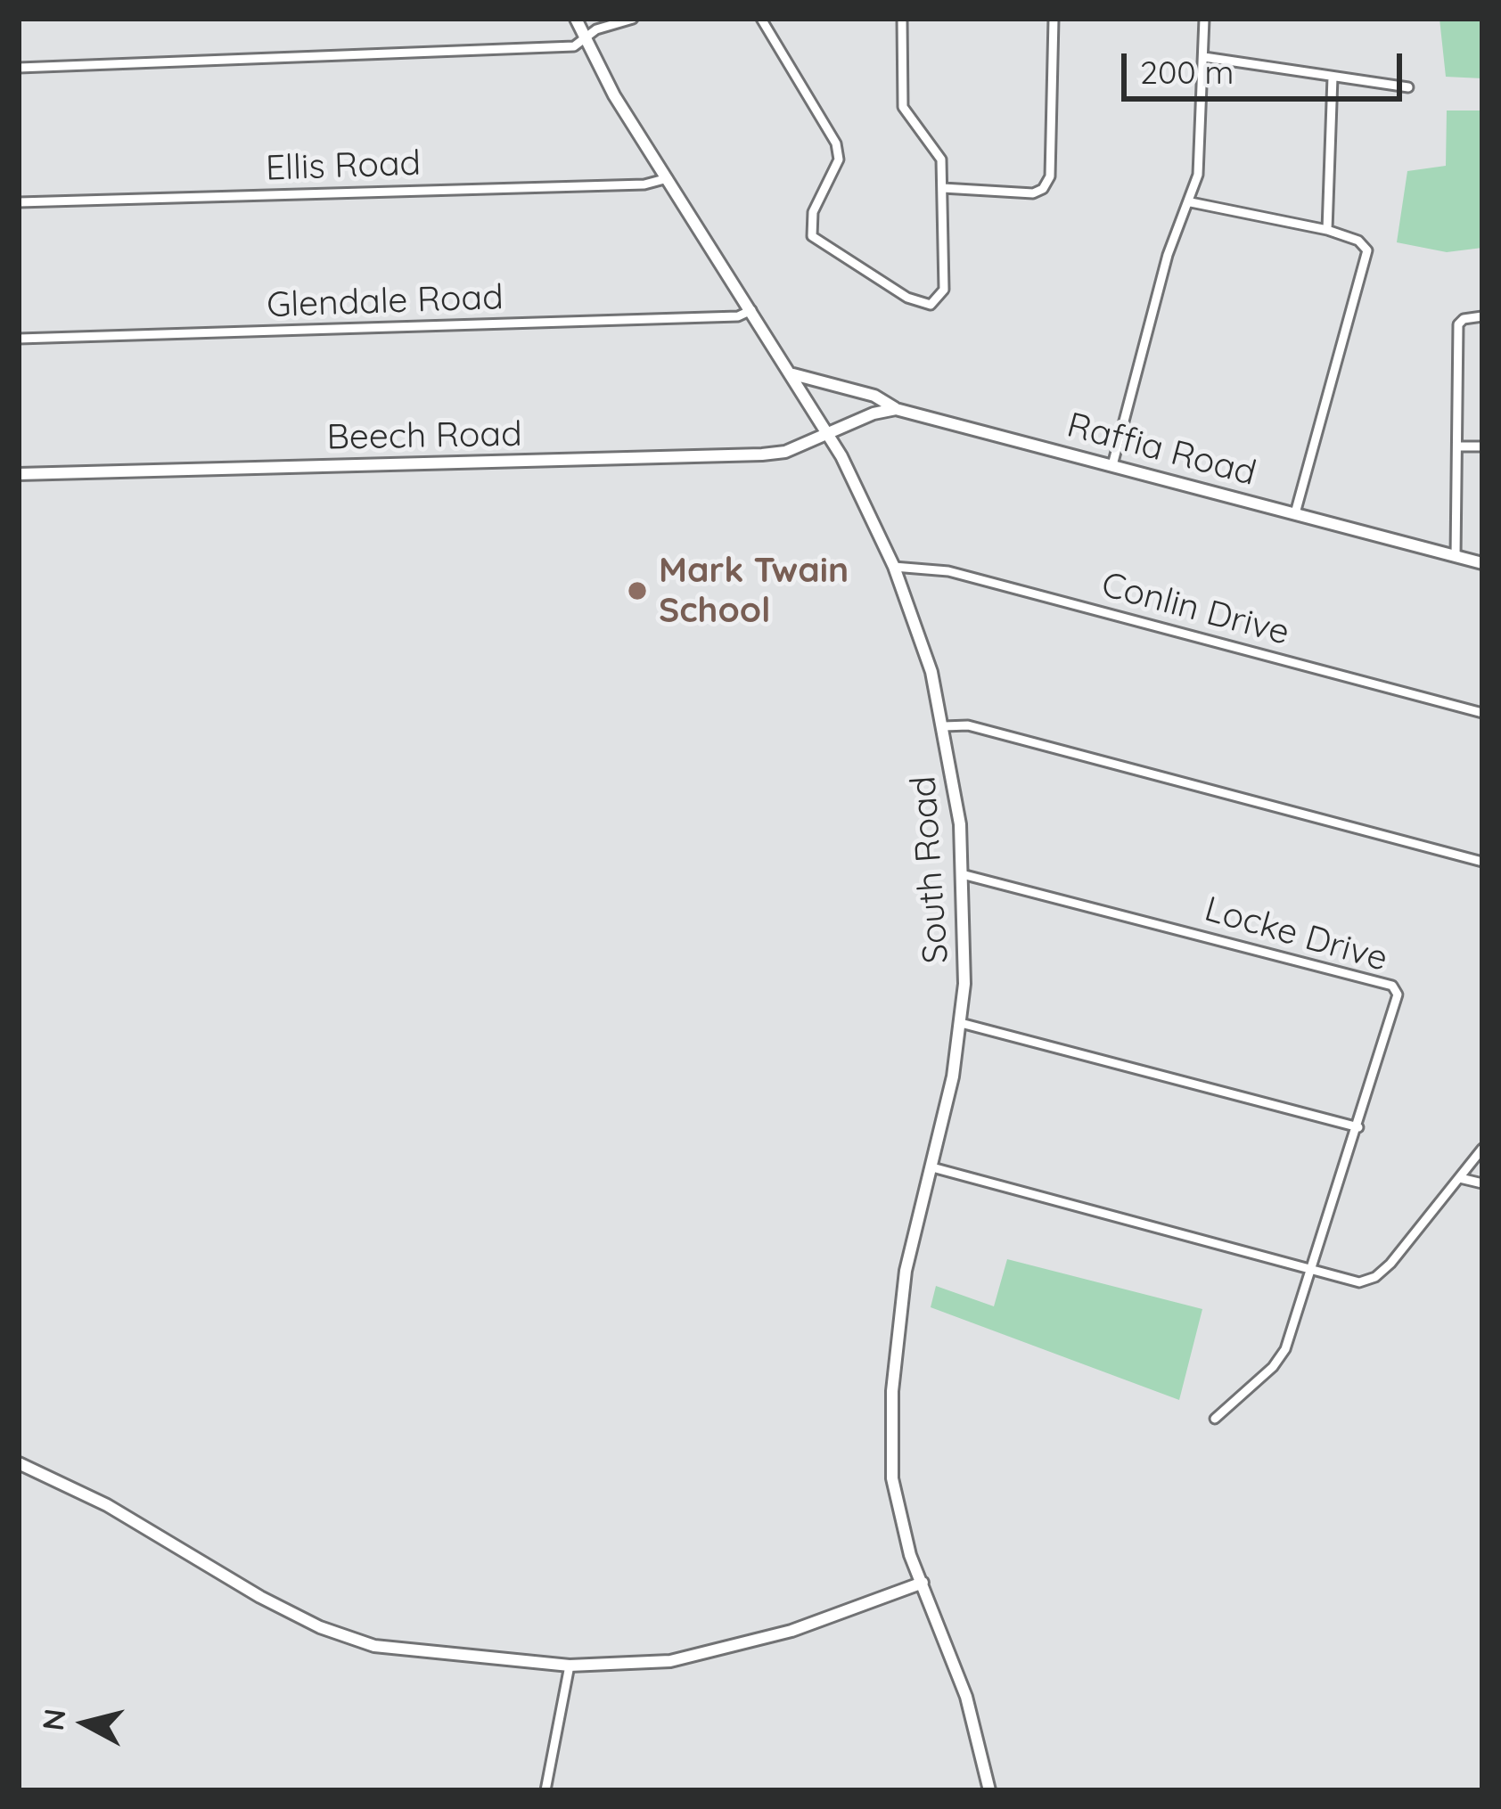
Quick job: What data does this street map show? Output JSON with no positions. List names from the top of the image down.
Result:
{
  "streets": {
    "main road": ["Beech Road", "Raffia Road", "South Road"],
    "street": [
      "Ellis Road",
      "Glendale Road",
      "Conlin Drive",
      "Locke Drive"
    ]
  },
  "crossings": [
    ["Ellis Road", "South Road"],
    ["Glendale Road", "South Road"],
    ["Beech Road", "South Road"],
    ["Raffia Road", "South Road"],
    ["Conlin Drive", "South Road"],
    ["South Road", "Locke Drive"]
  ],
  "places": ["Mark Twain School"],
  "scale_bar": "200 m",
  "north": "left"
}
